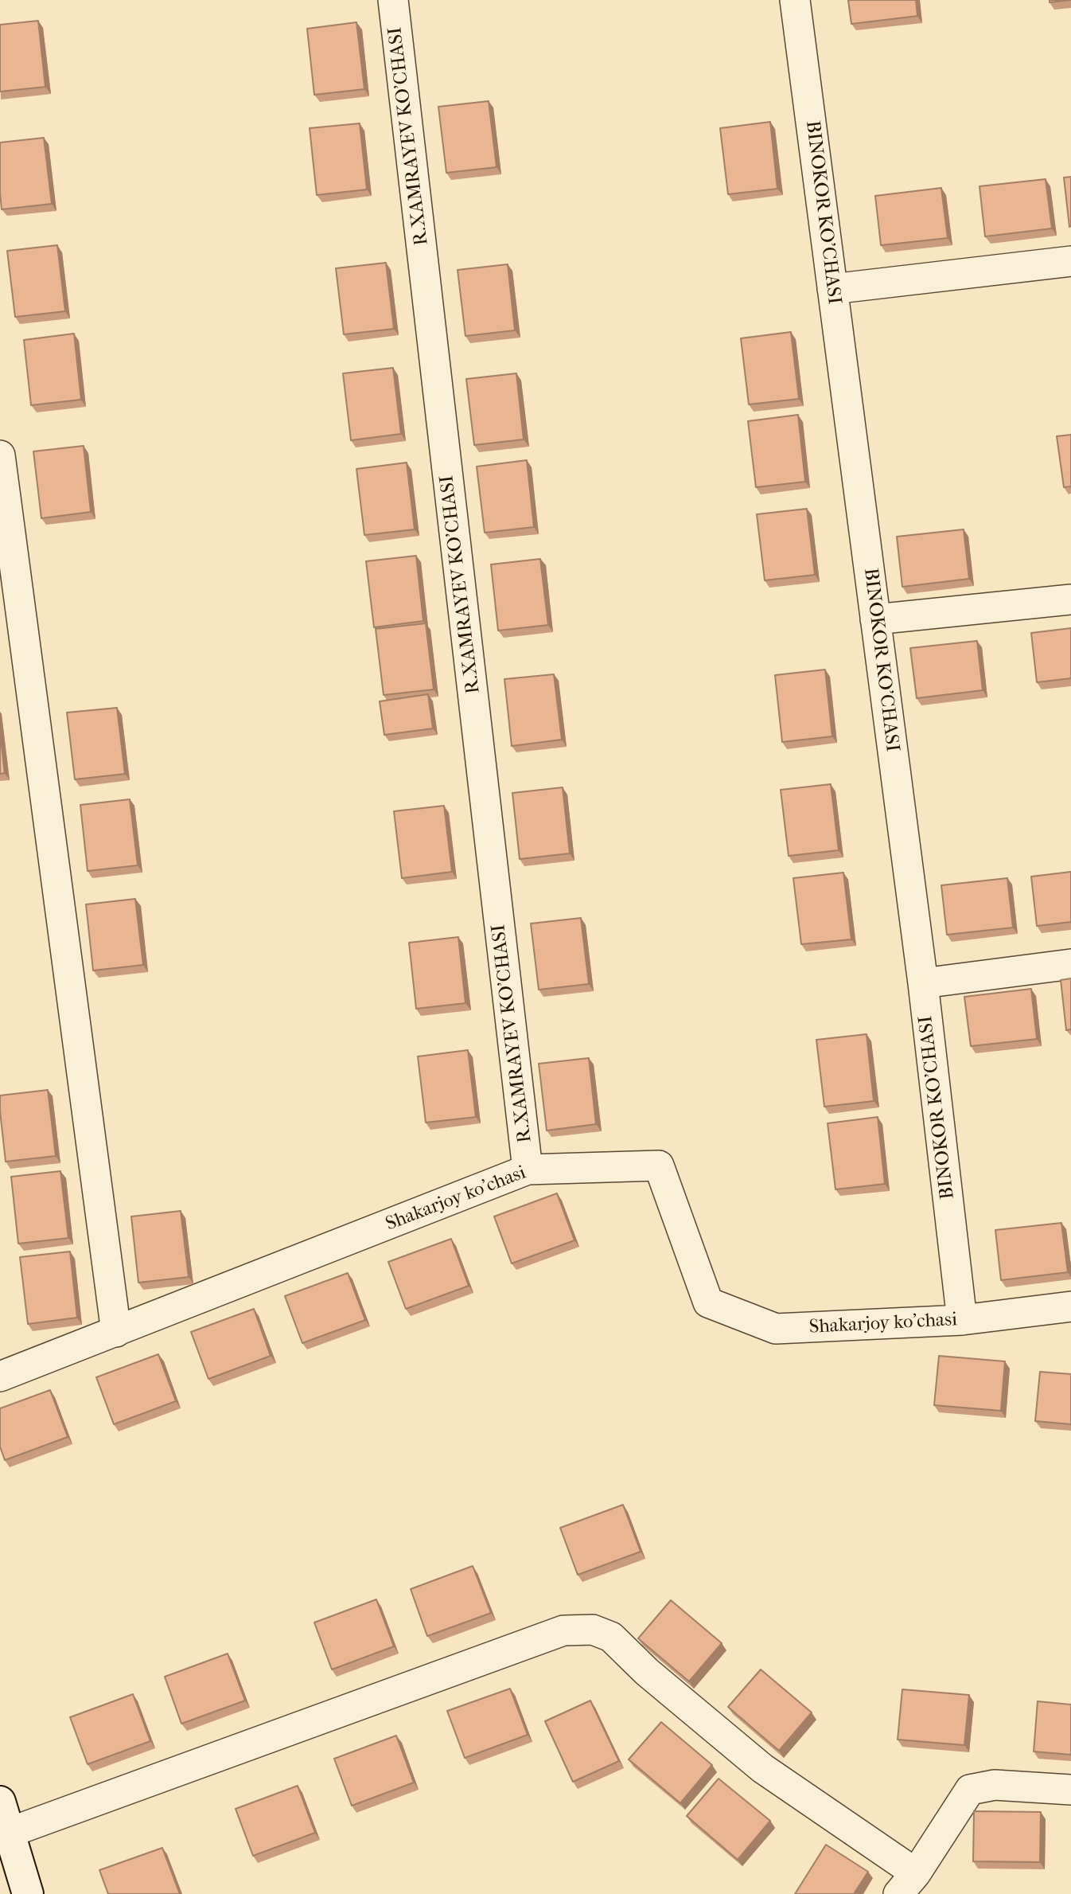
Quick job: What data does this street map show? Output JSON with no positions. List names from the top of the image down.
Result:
{
  "streets": {
    "street": ["R.XAMRAYEV KO'CHASI", "BINOKOR KO'CHASI", "Shakarjoy ko'chasi"]
  },
  "crossings": [
    ["R.XAMRAYEV KO'CHASI", "Shakarjoy ko'chasi"],
    ["BINOKOR KO'CHASI", "Shakarjoy ko'chasi"]
  ]
}
